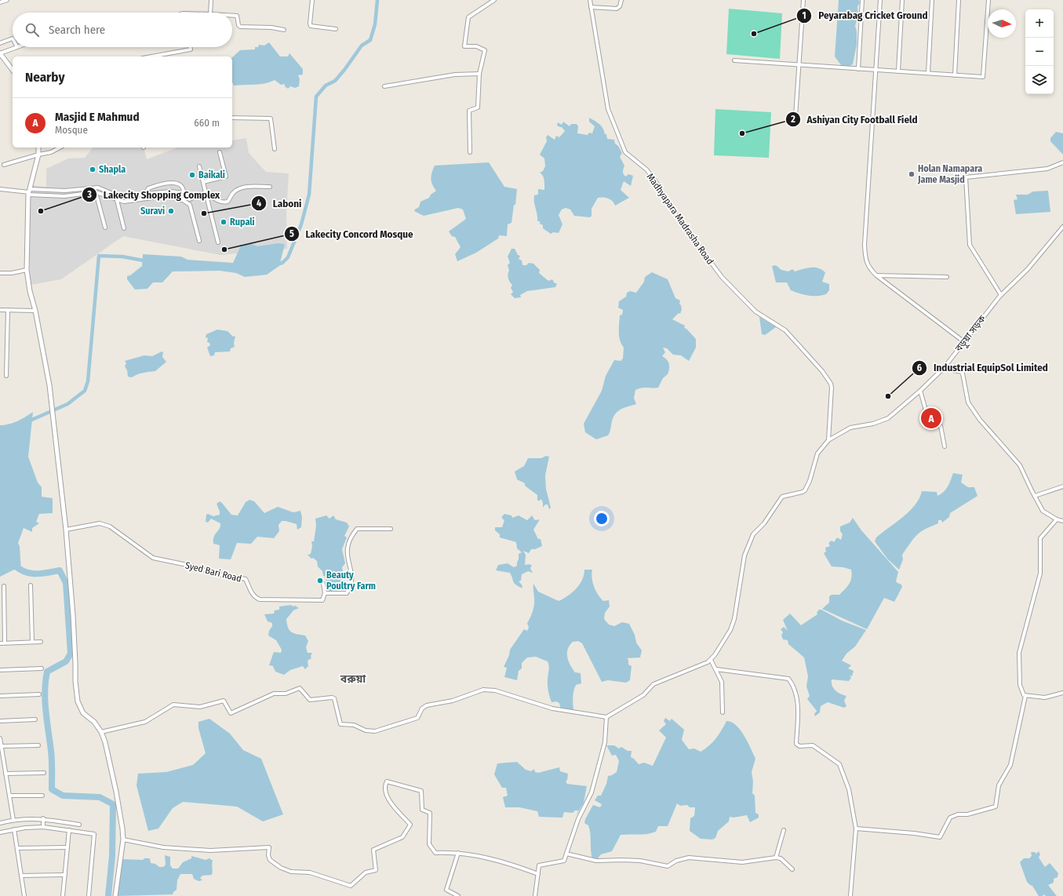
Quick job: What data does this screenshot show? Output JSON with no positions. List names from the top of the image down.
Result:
{
  "streets": {
    "street": ["Madhyapara Madrasha Road", "বড়ুয়া সড়ক", "Syed Bari Road"]
  },
  "crossings": [
    ["Madhyapara Madrasha Road", "বড়ুয়া সড়ক"]
  ],
  "districts": ["বরুয়া"],
  "places": [
    "Peyarabag Cricket Ground",
    "Ashiyan City Football Field",
    "Shapla",
    "Holan Namapara Jame Masjid",
    "Baikali",
    "Lakecity Shopping Complex",
    "Suravi",
    "Laboni",
    "Rupali",
    "Lakecity Concord Mosque",
    "Industrial EquipSol Limited",
    "Beauty Poultry Farm"
  ],
  "north": "right",
  "page": {
    "map_buttons": ["+", "−"],
    "search": "Search here",
    "heading": "Nearby",
    "list": [
      {
        "mark": "A",
        "name": "Masjid E Mahmud",
        "note": "Mosque",
        "value": "660 m"
      }
    ],
    "pins": "A"
  }
}
